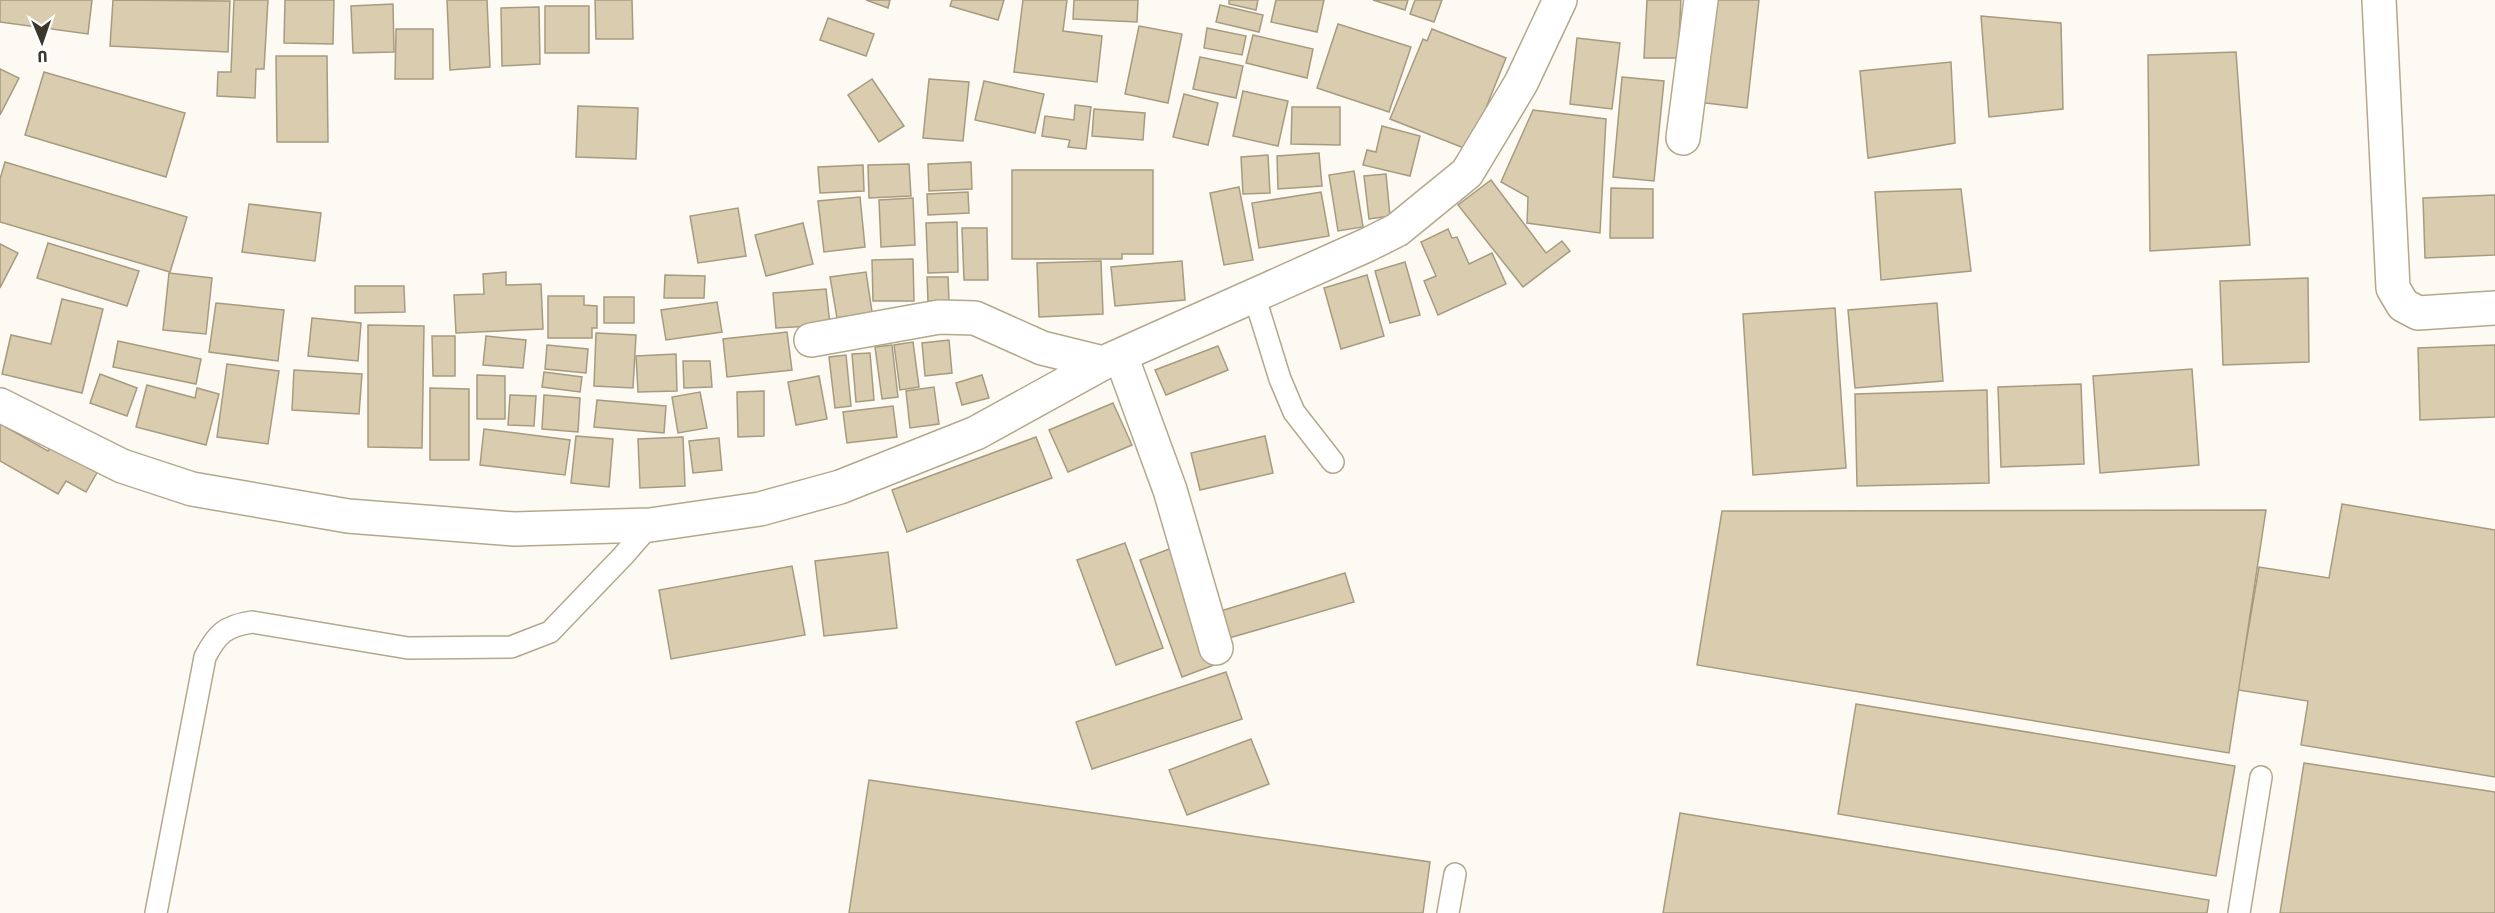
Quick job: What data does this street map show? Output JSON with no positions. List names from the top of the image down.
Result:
{
  "north": "bottom"
}
